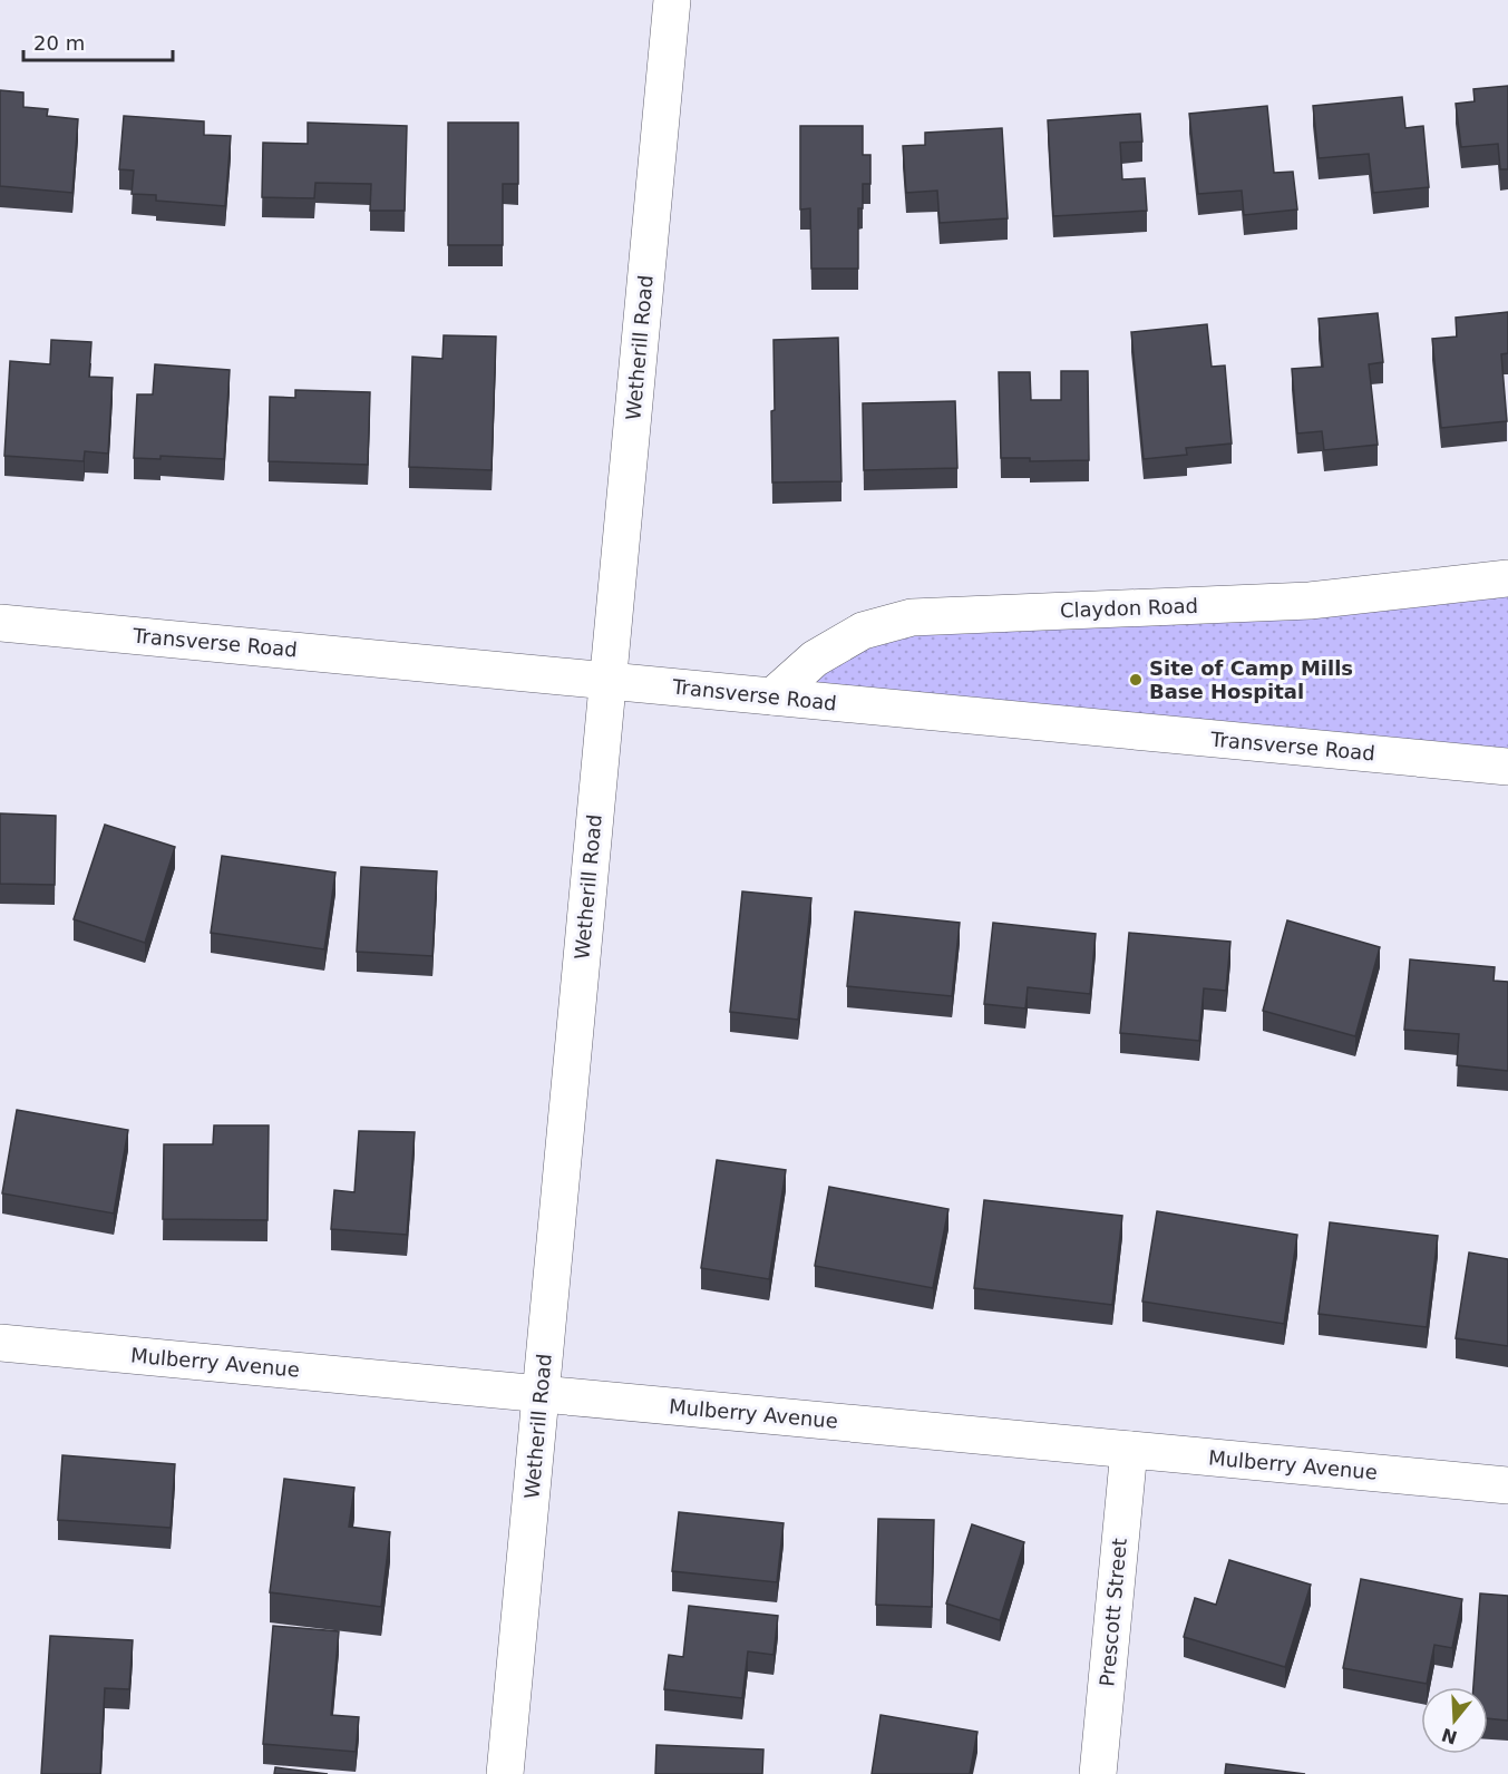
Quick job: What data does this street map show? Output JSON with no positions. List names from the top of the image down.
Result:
{
  "streets": {
    "street": [
      "Wetherill Road",
      "Claydon Road",
      "Transverse Road",
      "Mulberry Avenue",
      "Prescott Street"
    ]
  },
  "crossings": [
    ["Wetherill Road", "Transverse Road"],
    ["Wetherill Road", "Mulberry Avenue"],
    ["Claydon Road", "Transverse Road"],
    ["Mulberry Avenue", "Prescott Street"]
  ],
  "places": ["Site of Camp Mills Base Hospital"],
  "scale_bar": "20 m",
  "north": "bottom"
}
